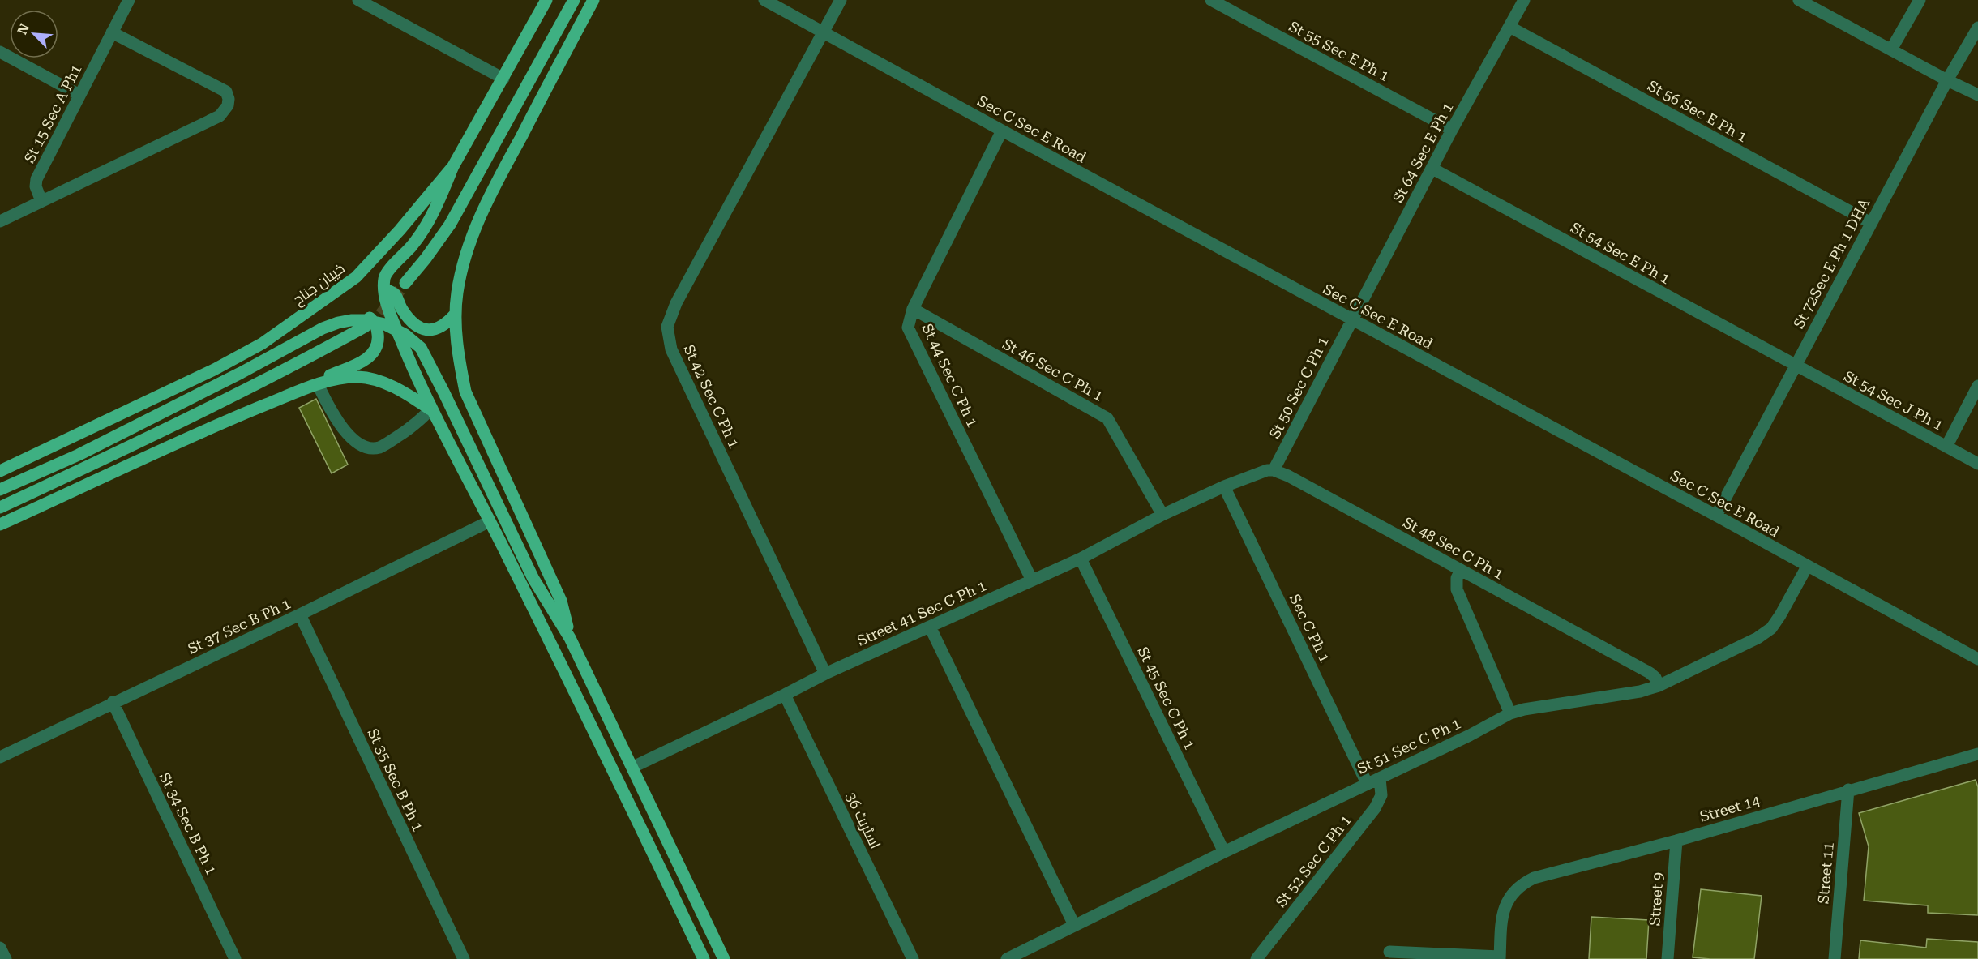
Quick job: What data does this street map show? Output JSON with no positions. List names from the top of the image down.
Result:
{
  "streets": {
    "main road": ["خیبان جناح"],
    "street": [
      "St 55 Sec E Ph 1",
      "St 56 Sec E Ph 1",
      "St 15 Sec A Ph1",
      "Sec C Sec E Road",
      "St 64 Sec E Ph 1",
      "St 54 Sec E Ph 1",
      "St 72Sec E Ph 1 DHA",
      "St 46 Sec C Ph 1",
      "St 44 Sec C Ph 1",
      "St 50 Sec C Ph 1",
      "St 42 Sec C Ph 1",
      "St 54 Sec J Ph 1",
      "St 48 Sec C Ph 1",
      "Street 41 Sec C Ph 1",
      "St 37 Sec B Ph 1",
      "Sec C Ph 1",
      "St 45 Sec C Ph 1",
      "St 51 Sec C Ph 1",
      "St 35 Sec B Ph 1",
      "Street 14",
      "اسٹریٹ 36",
      "St 34 Sec B Ph 1",
      "St 52 Sec C Ph 1",
      "Street 11",
      "Street 9"
    ]
  },
  "crossings": [
    ["St 55 Sec E Ph 1", "St 64 Sec E Ph 1"],
    ["St 56 Sec E Ph 1", "St 64 Sec E Ph 1"],
    ["St 56 Sec E Ph 1", "St 72Sec E Ph 1 DHA"],
    ["Sec C Sec E Road", "St 64 Sec E Ph 1"],
    ["Sec C Sec E Road", "St 72Sec E Ph 1 DHA"],
    ["Sec C Sec E Road", "St 44 Sec C Ph 1"],
    ["Sec C Sec E Road", "St 50 Sec C Ph 1"],
    ["Sec C Sec E Road", "St 42 Sec C Ph 1"],
    ["Sec C Sec E Road", "St 51 Sec C Ph 1"],
    ["St 64 Sec E Ph 1", "St 54 Sec E Ph 1"],
    ["St 64 Sec E Ph 1", "St 50 Sec C Ph 1"],
    ["St 54 Sec E Ph 1", "St 72Sec E Ph 1 DHA"],
    ["St 54 Sec E Ph 1", "St 54 Sec J Ph 1"],
    ["St 72Sec E Ph 1 DHA", "St 54 Sec J Ph 1"],
    ["St 46 Sec C Ph 1", "St 44 Sec C Ph 1"],
    ["St 46 Sec C Ph 1", "Street 41 Sec C Ph 1"],
    ["St 44 Sec C Ph 1", "Street 41 Sec C Ph 1"],
    ["St 50 Sec C Ph 1", "St 48 Sec C Ph 1"],
    ["St 42 Sec C Ph 1", "Street 41 Sec C Ph 1"],
    ["St 48 Sec C Ph 1", "St 51 Sec C Ph 1"],
    ["Street 41 Sec C Ph 1", "Sec C Ph 1"],
    ["Street 41 Sec C Ph 1", "St 45 Sec C Ph 1"],
    ["Street 41 Sec C Ph 1", "اسٹریٹ 36"],
    ["St 37 Sec B Ph 1", "St 35 Sec B Ph 1"],
    ["St 37 Sec B Ph 1", "St 34 Sec B Ph 1"],
    ["Sec C Ph 1", "St 51 Sec C Ph 1"],
    ["St 45 Sec C Ph 1", "St 51 Sec C Ph 1"],
    ["St 51 Sec C Ph 1", "St 52 Sec C Ph 1"],
    ["Street 14", "Street 11"],
    ["Street 14", "Street 9"]
  ],
  "north": "top left"
}
